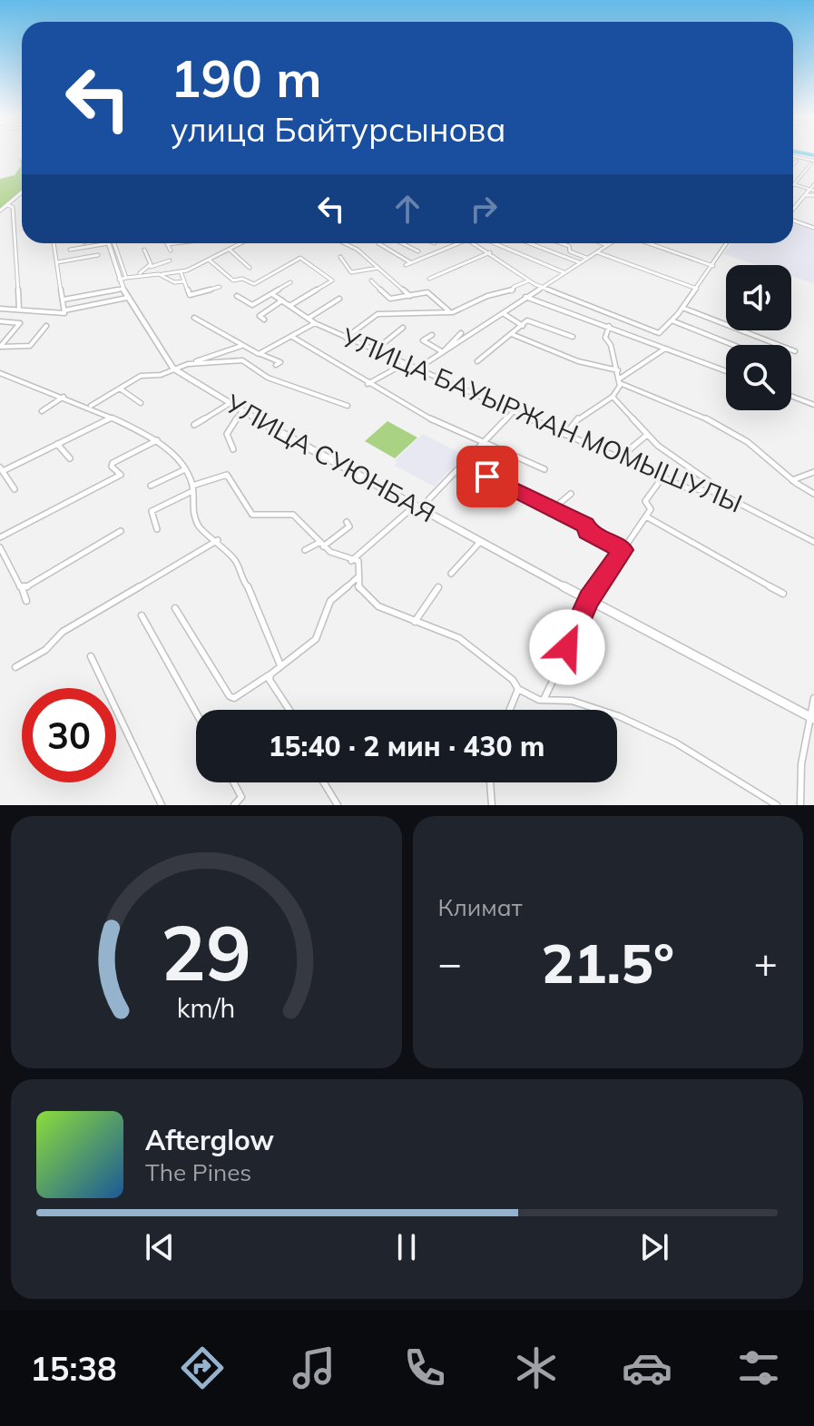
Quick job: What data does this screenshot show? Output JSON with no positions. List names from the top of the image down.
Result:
{
  "streets": {
    "main road": ["УЛИЦА СУЮНБАЯ"],
    "street": ["УЛИЦА БАУЫРЖАН МОМЫШУЛЫ"]
  },
  "page": {
    "turn": ["190 m", "улица Байтурсынова"],
    "limit": "30",
    "trip": "15:40 · 2 мин · 430 m",
    "tile": "Климат",
    "heat": ["−", "21.5°", "+"],
    "song": ["Afterglow", "The Pines"],
    "tabs": "15:38",
    "gauge": ["29", "km/h"]
  }
}
